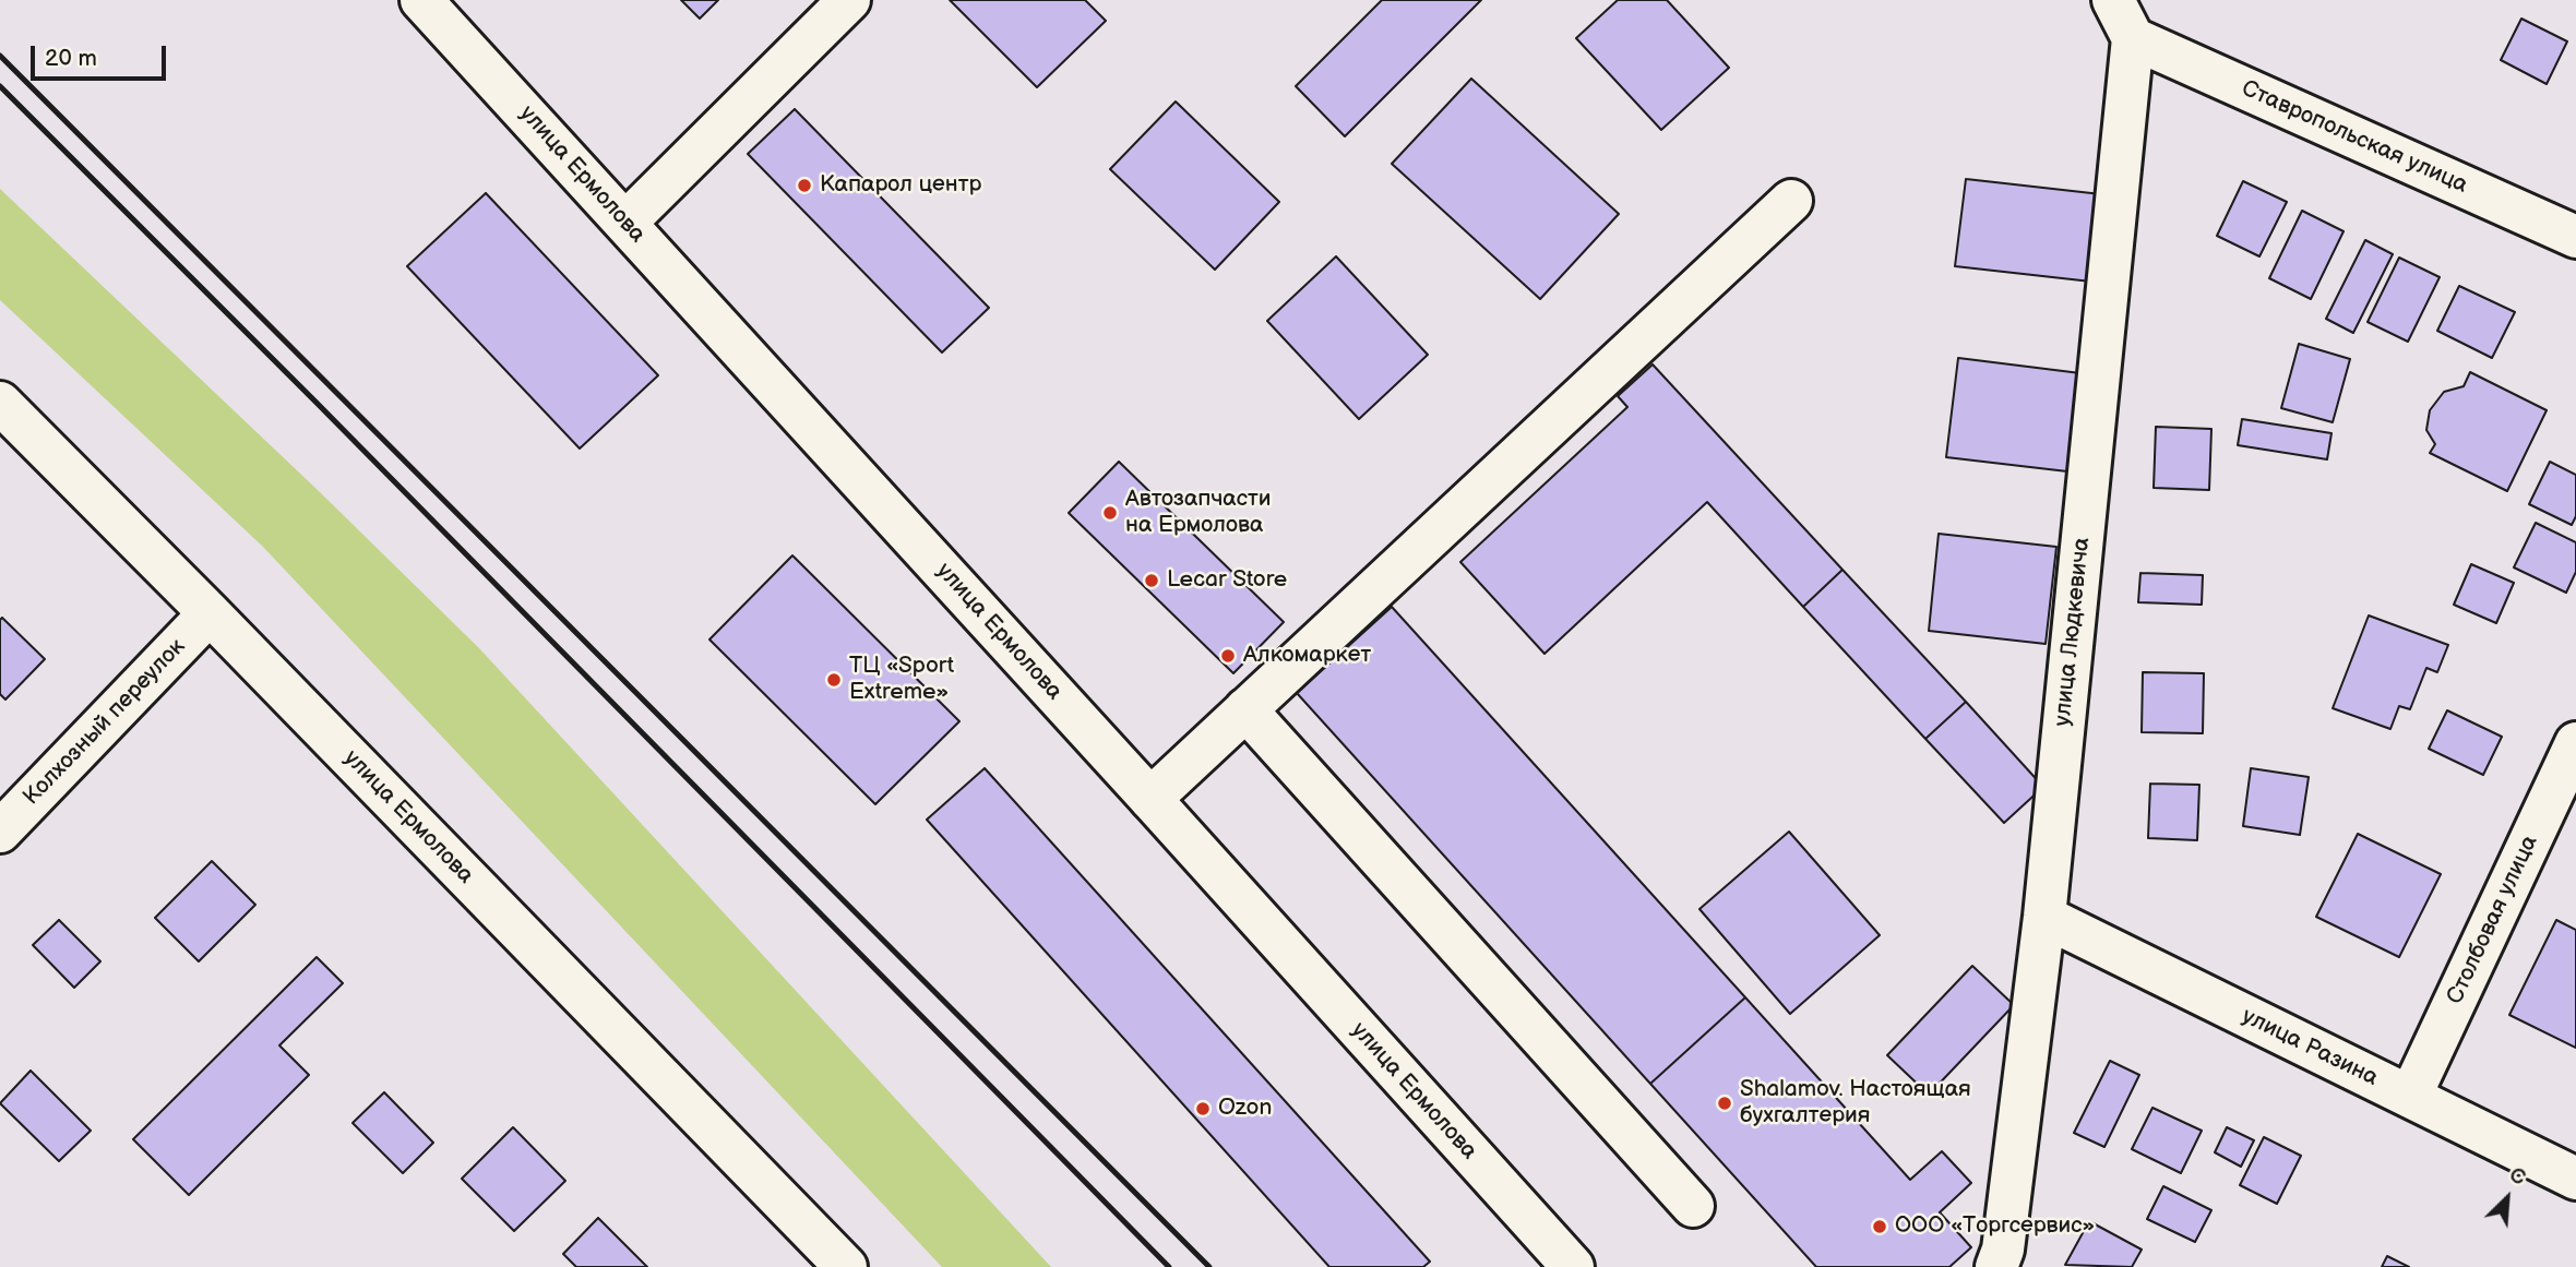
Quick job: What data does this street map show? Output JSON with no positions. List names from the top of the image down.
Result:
{
  "streets": {
    "street": [
      "Ставропольская улица",
      "улица Ермолова",
      "улица Людкевича",
      "Колхозный переулок",
      "Столбовая улица",
      "улица Разина"
    ]
  },
  "crossings": [
    ["Ставропольская улица", "улица Людкевича"],
    ["улица Ермолова", "Колхозный переулок"],
    ["улица Людкевича", "улица Разина"],
    ["Столбовая улица", "улица Разина"]
  ],
  "places": [
    "Капарол центр",
    "Автозапчасти на Ермолова",
    "Lecar Store",
    "Алкомаркет",
    "ТЦ «Sport Extreme»",
    "Shalamov. Настоящая бухгалтерия",
    "Ozon",
    "ООО «Торгсервис»"
  ],
  "scale_bar": "20 m",
  "north": "top right"
}
